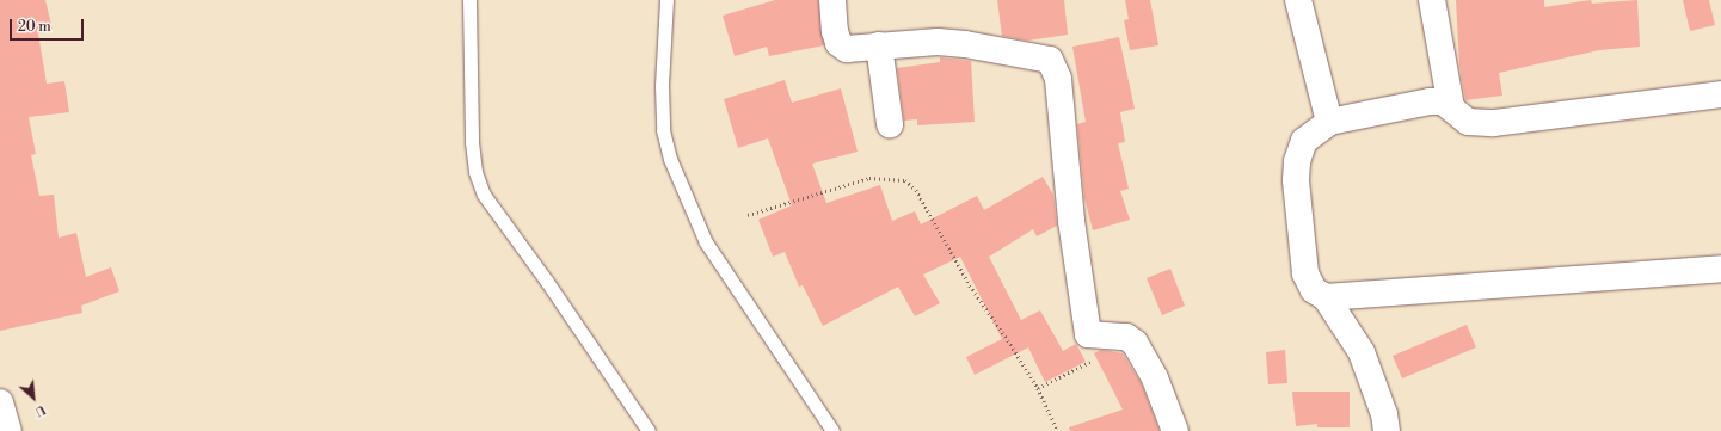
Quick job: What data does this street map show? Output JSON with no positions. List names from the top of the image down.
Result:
{
  "scale_bar": "20 m",
  "north": "bottom right"
}
